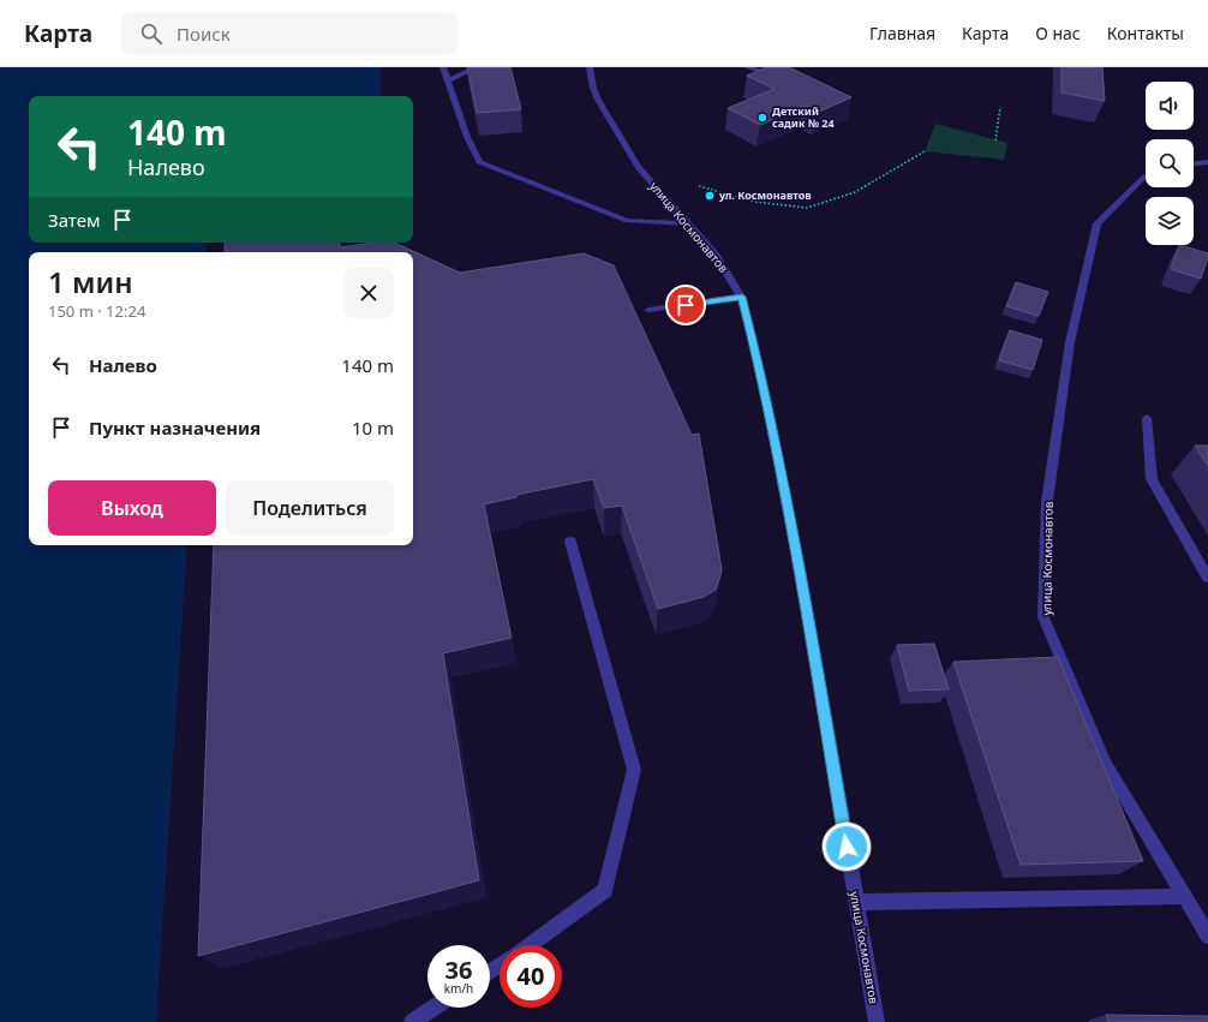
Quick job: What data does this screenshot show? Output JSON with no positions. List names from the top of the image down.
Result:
{
  "streets": {
    "street": ["улица Космонавтов"]
  },
  "places": ["Детский садик № 24", "ул. Космонавтов"],
  "page": {
    "header": "Карта",
    "search": "Поиск",
    "nav": [
      "Главная",
      "Карта",
      "О нас",
      "Контакты"
    ],
    "turn": ["140 m", "Налево"],
    "then": "Затем",
    "heading": ["1 мин", "150 m · 12:24"],
    "list": [
      {
        "name": "Налево",
        "value": "140 m"
      },
      {
        "name": "Пункт назначения",
        "value": "10 m"
      }
    ],
    "buttons": ["Выход", "Поделиться"],
    "speed": "36 km/h",
    "limit": "40"
  }
}
